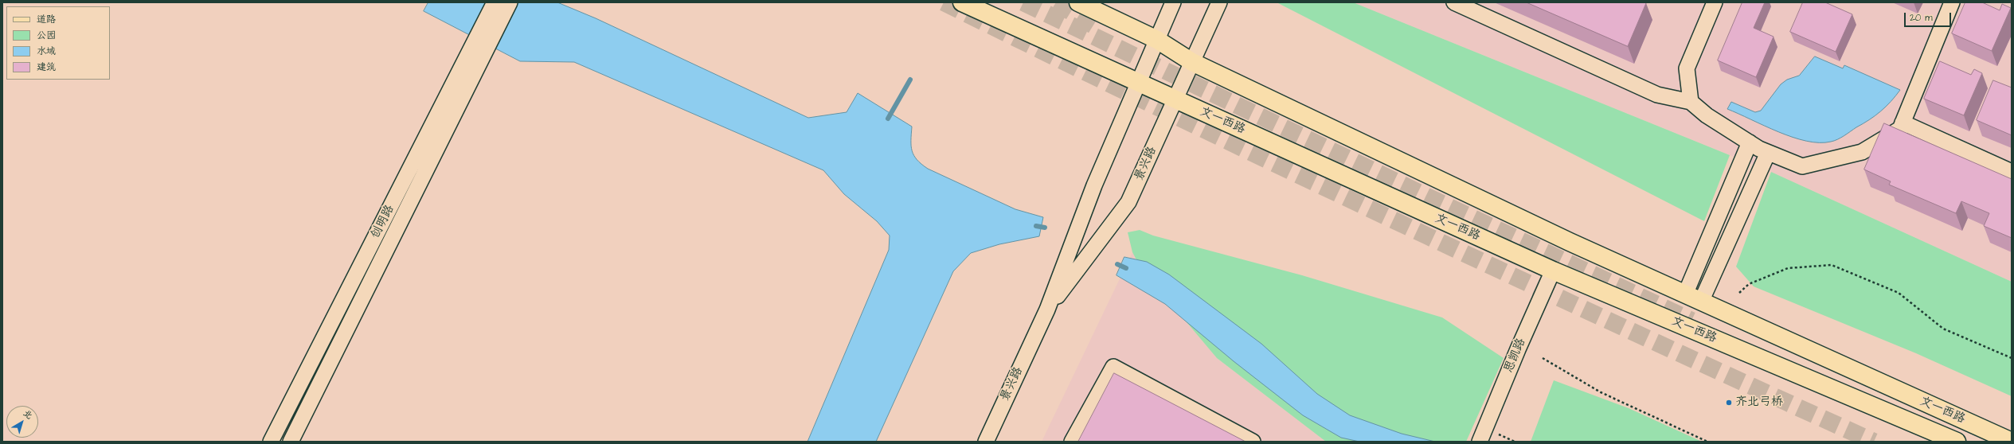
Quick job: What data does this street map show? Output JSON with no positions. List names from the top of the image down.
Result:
{
  "streets": {
    "main road": ["文一西路"],
    "street": ["景兴路", "创明路", "思凯路"]
  },
  "crossings": [
    ["文一西路", "景兴路"],
    ["文一西路", "思凯路"]
  ],
  "places": ["齐北弓桥"],
  "legend": [
    "道路",
    "公园",
    "水域",
    "建筑"
  ],
  "scale_bar": "20 m",
  "north": "top right"
}
